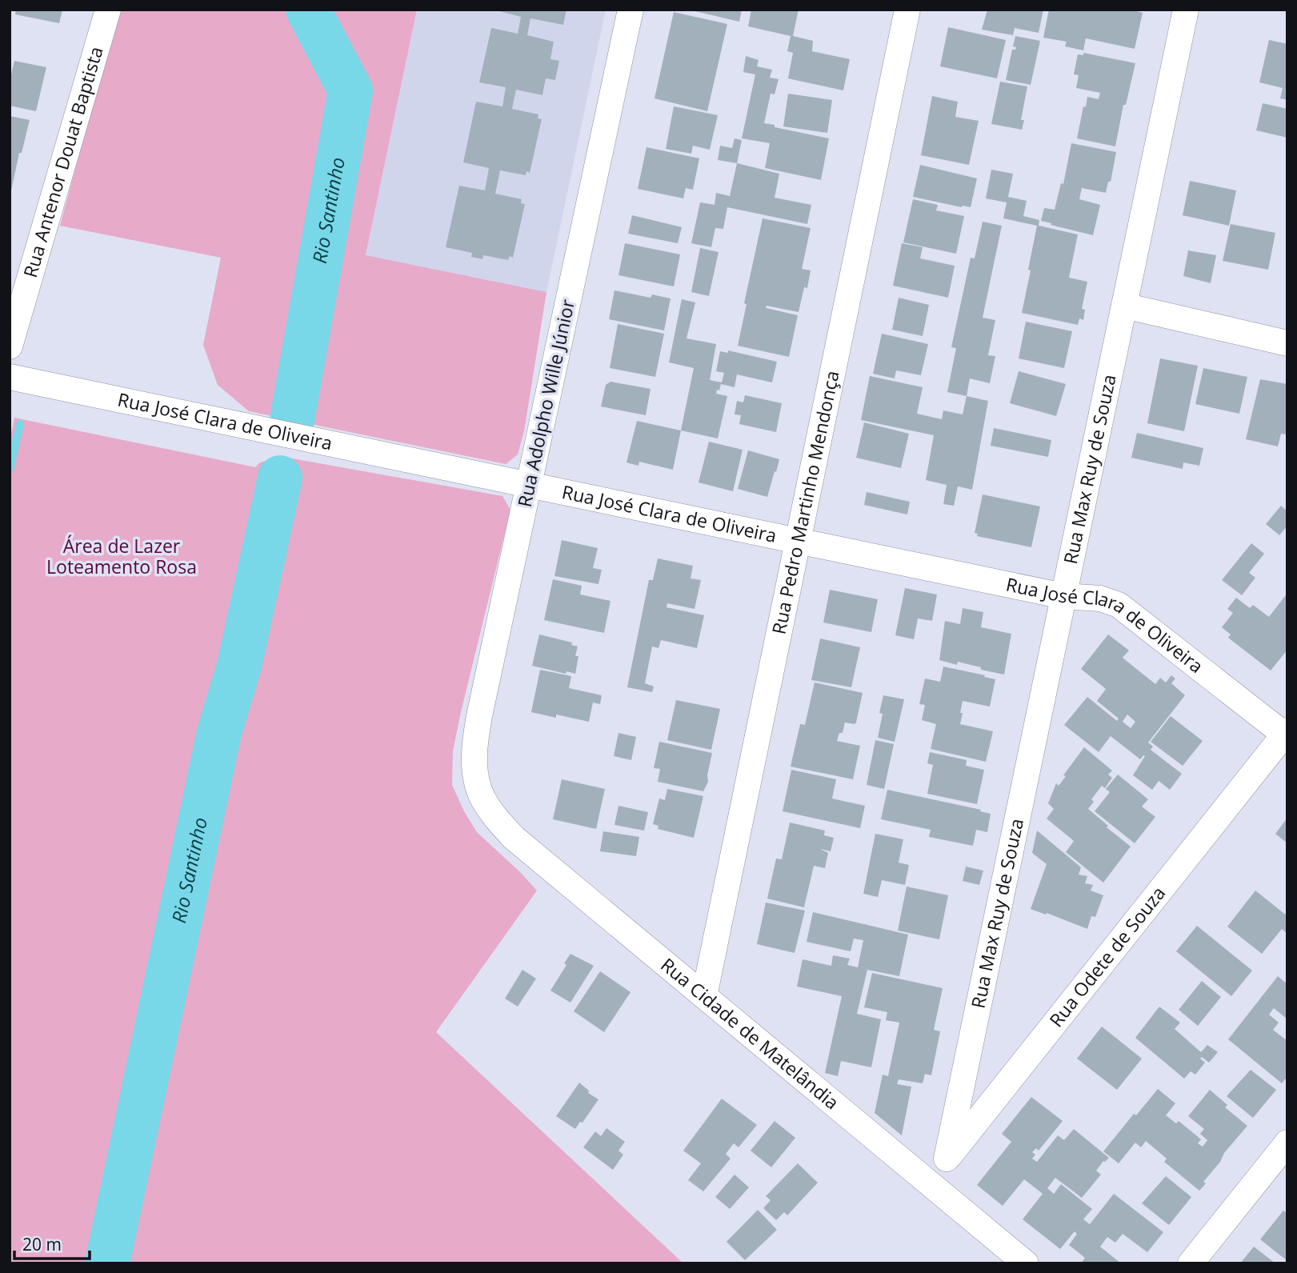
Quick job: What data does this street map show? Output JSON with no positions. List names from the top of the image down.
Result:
{
  "streets": {
    "street": [
      "Rua Antenor Douat Baptista",
      "Rua Adolpho Wille Júnior",
      "Rua José Clara de Oliveira",
      "Rua Max Ruy de Souza",
      "Rua Pedro Martinho Mendonça",
      "Rua Odete de Souza",
      "Rua Cidade de Matelândia"
    ]
  },
  "crossings": [
    ["Rua Adolpho Wille Júnior", "Rua José Clara de Oliveira"],
    ["Rua Adolpho Wille Júnior", "Rua Cidade de Matelândia"],
    ["Rua José Clara de Oliveira", "Rua Max Ruy de Souza"],
    ["Rua José Clara de Oliveira", "Rua Pedro Martinho Mendonça"],
    ["Rua José Clara de Oliveira", "Rua Odete de Souza"],
    ["Rua Max Ruy de Souza", "Rua Odete de Souza"],
    ["Rua Pedro Martinho Mendonça", "Rua Cidade de Matelândia"],
    ["Rua Odete de Souza", "Rua Cidade de Matelândia"]
  ],
  "water": ["Rio Santinho"],
  "parks": ["Área de Lazer Loteamento Rosa"],
  "scale_bar": "20 m"
}
